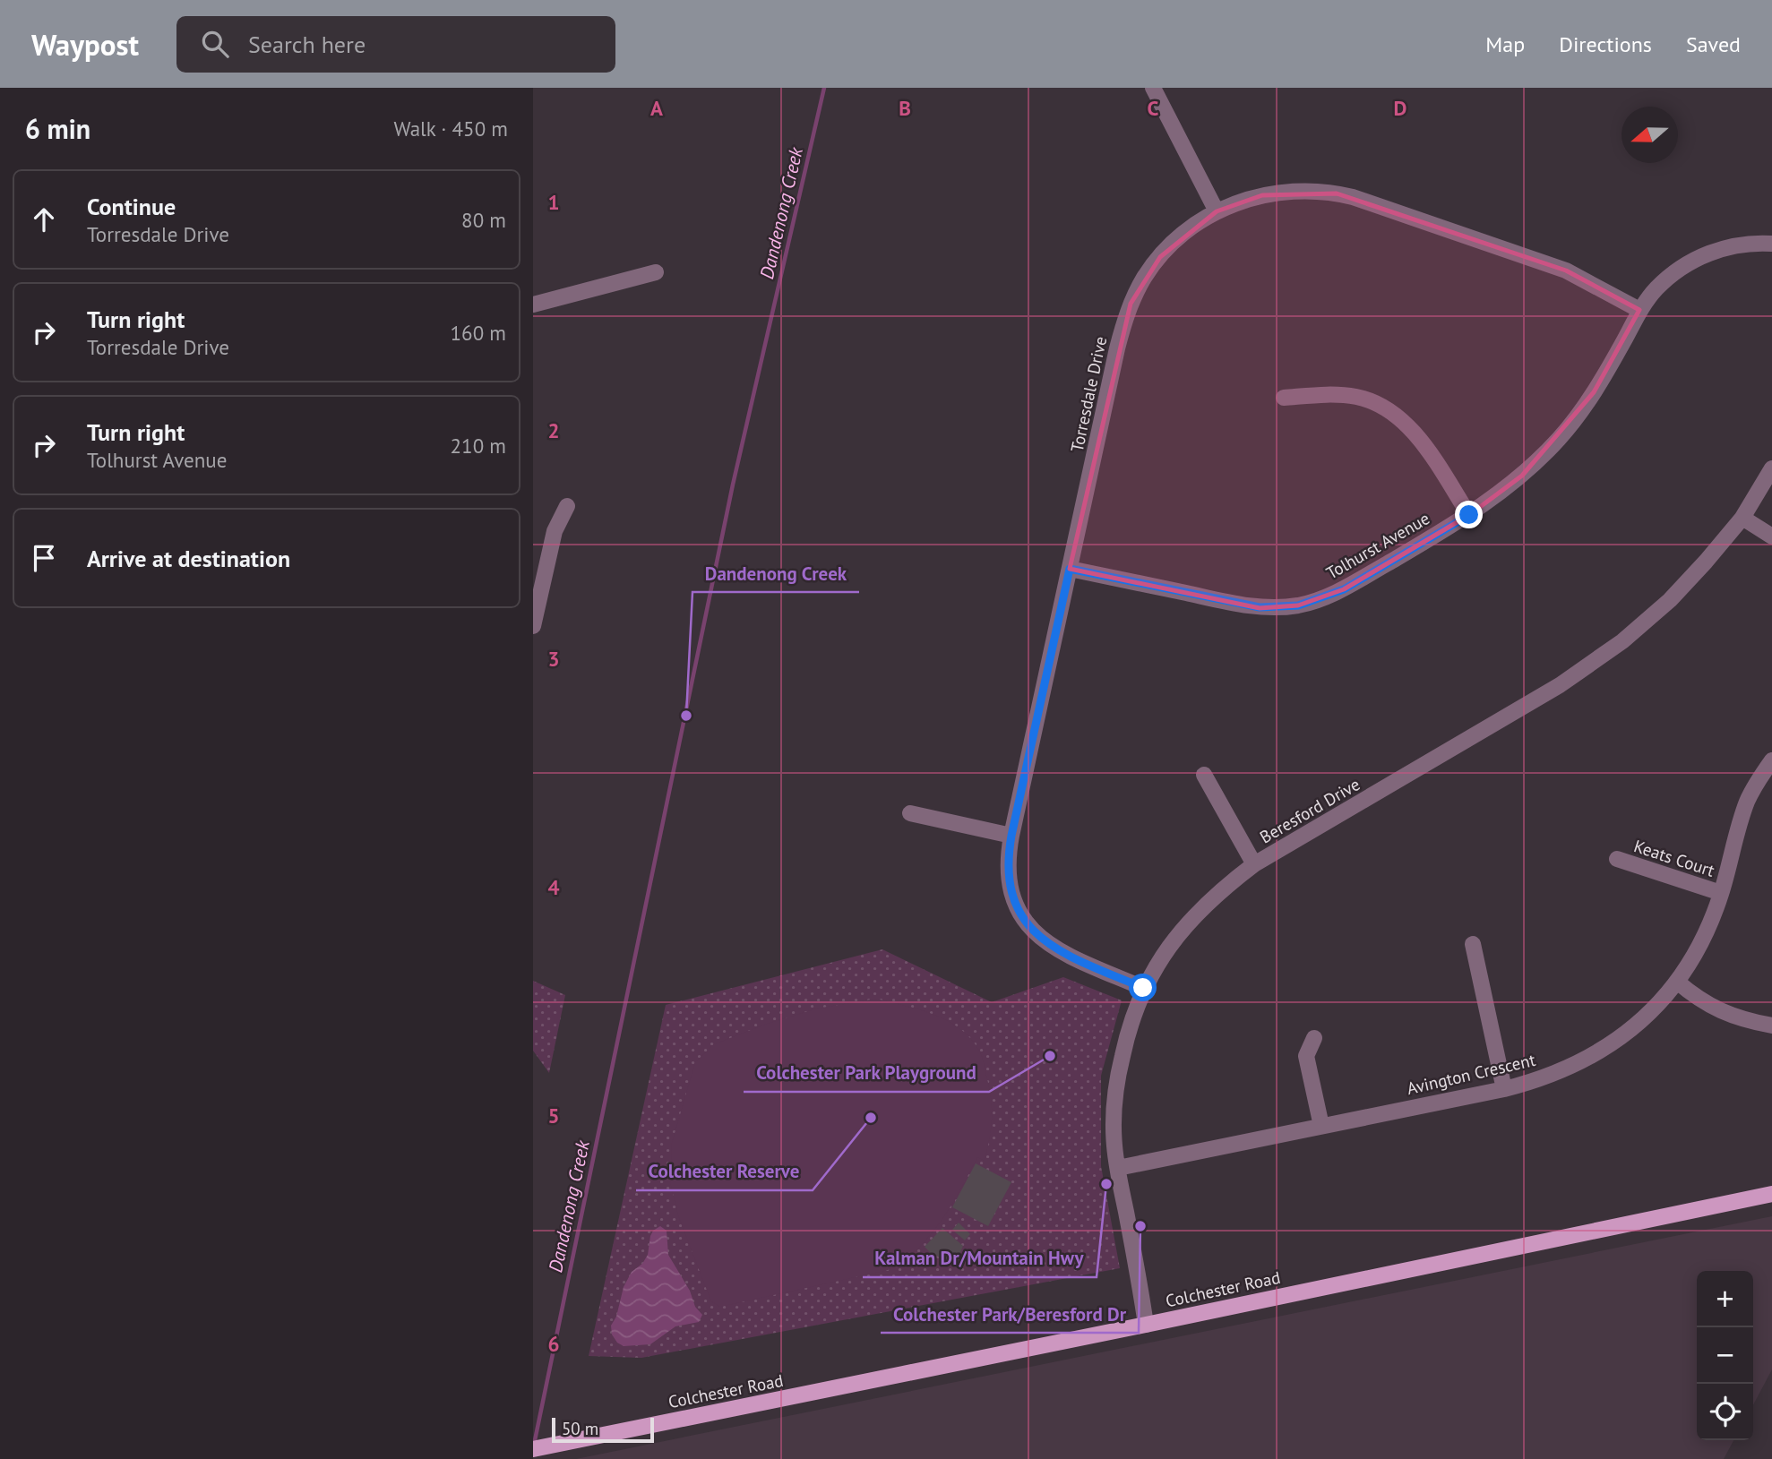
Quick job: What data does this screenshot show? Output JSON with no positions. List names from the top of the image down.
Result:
{
  "streets": {
    "main road": ["Colchester Road"],
    "street": [
      "Torresdale Drive",
      "Tolhurst Avenue",
      "Beresford Drive",
      "Keats Court",
      "Avington Crescent"
    ]
  },
  "crossings": [
    ["Torresdale Drive", "Tolhurst Avenue"],
    ["Torresdale Drive", "Beresford Drive"],
    ["Beresford Drive", "Avington Crescent"],
    ["Beresford Drive", "Colchester Road"],
    ["Keats Court", "Avington Crescent"]
  ],
  "water": ["Dandenong Creek"],
  "places": [
    "Dandenong Creek",
    "Colchester Park Playground",
    "Colchester Reserve",
    "Kalman Dr/Mountain Hwy",
    "Colchester Park/Beresford Dr"
  ],
  "scale_bar": "50 m",
  "north": "left",
  "page": {
    "header": "Waypost",
    "search": "Search here",
    "nav": ["Map", "Directions", "Saved"],
    "heading": ["6 min", "Walk · 450 m"],
    "list": [
      ["Continue", "Torresdale Drive", "80 m"],
      ["Turn right", "Torresdale Drive", "160 m"],
      ["Turn right", "Tolhurst Avenue", "210 m"],
      "Arrive at destination"
    ],
    "map_buttons": ["+", "−"],
    "scale": "50 m"
  },
  "grid": {
    "columns": [
      "A",
      "B",
      "C",
      "D"
    ],
    "rows": [
      "1",
      "2",
      "3",
      "4",
      "5",
      "6"
    ]
  }
}
